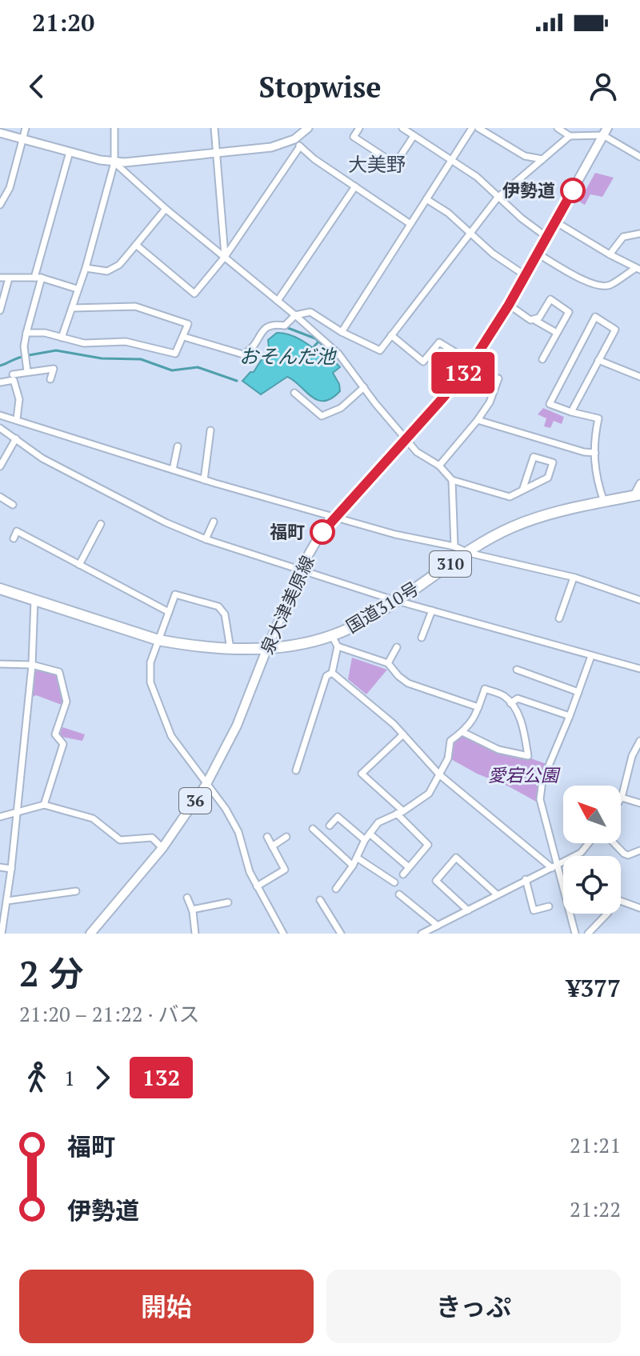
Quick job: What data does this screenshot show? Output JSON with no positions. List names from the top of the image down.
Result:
{
  "streets": {
    "highway": ["310", "国道310号"],
    "main road": ["泉大津美原線", "36"]
  },
  "crossings": [
    ["泉大津美原線", "国道310号"]
  ],
  "districts": ["大美野"],
  "water": ["おそんだ池"],
  "parks": ["愛宕公園"],
  "places": ["伊勢道", "福町"],
  "lines": ["bus line 132"],
  "north": "top left",
  "page": {
    "status": "21:20",
    "header": "Stopwise",
    "on_map": "132",
    "heading": ["2 分", "21:20 – 21:22 · バス", "¥377"],
    "legs": ["1", "132"],
    "list": [
      {
        "name": "福町",
        "value": "21:21"
      },
      {
        "name": "伊勢道",
        "value": "21:22"
      }
    ],
    "buttons": ["開始", "きっぷ"]
  }
}
